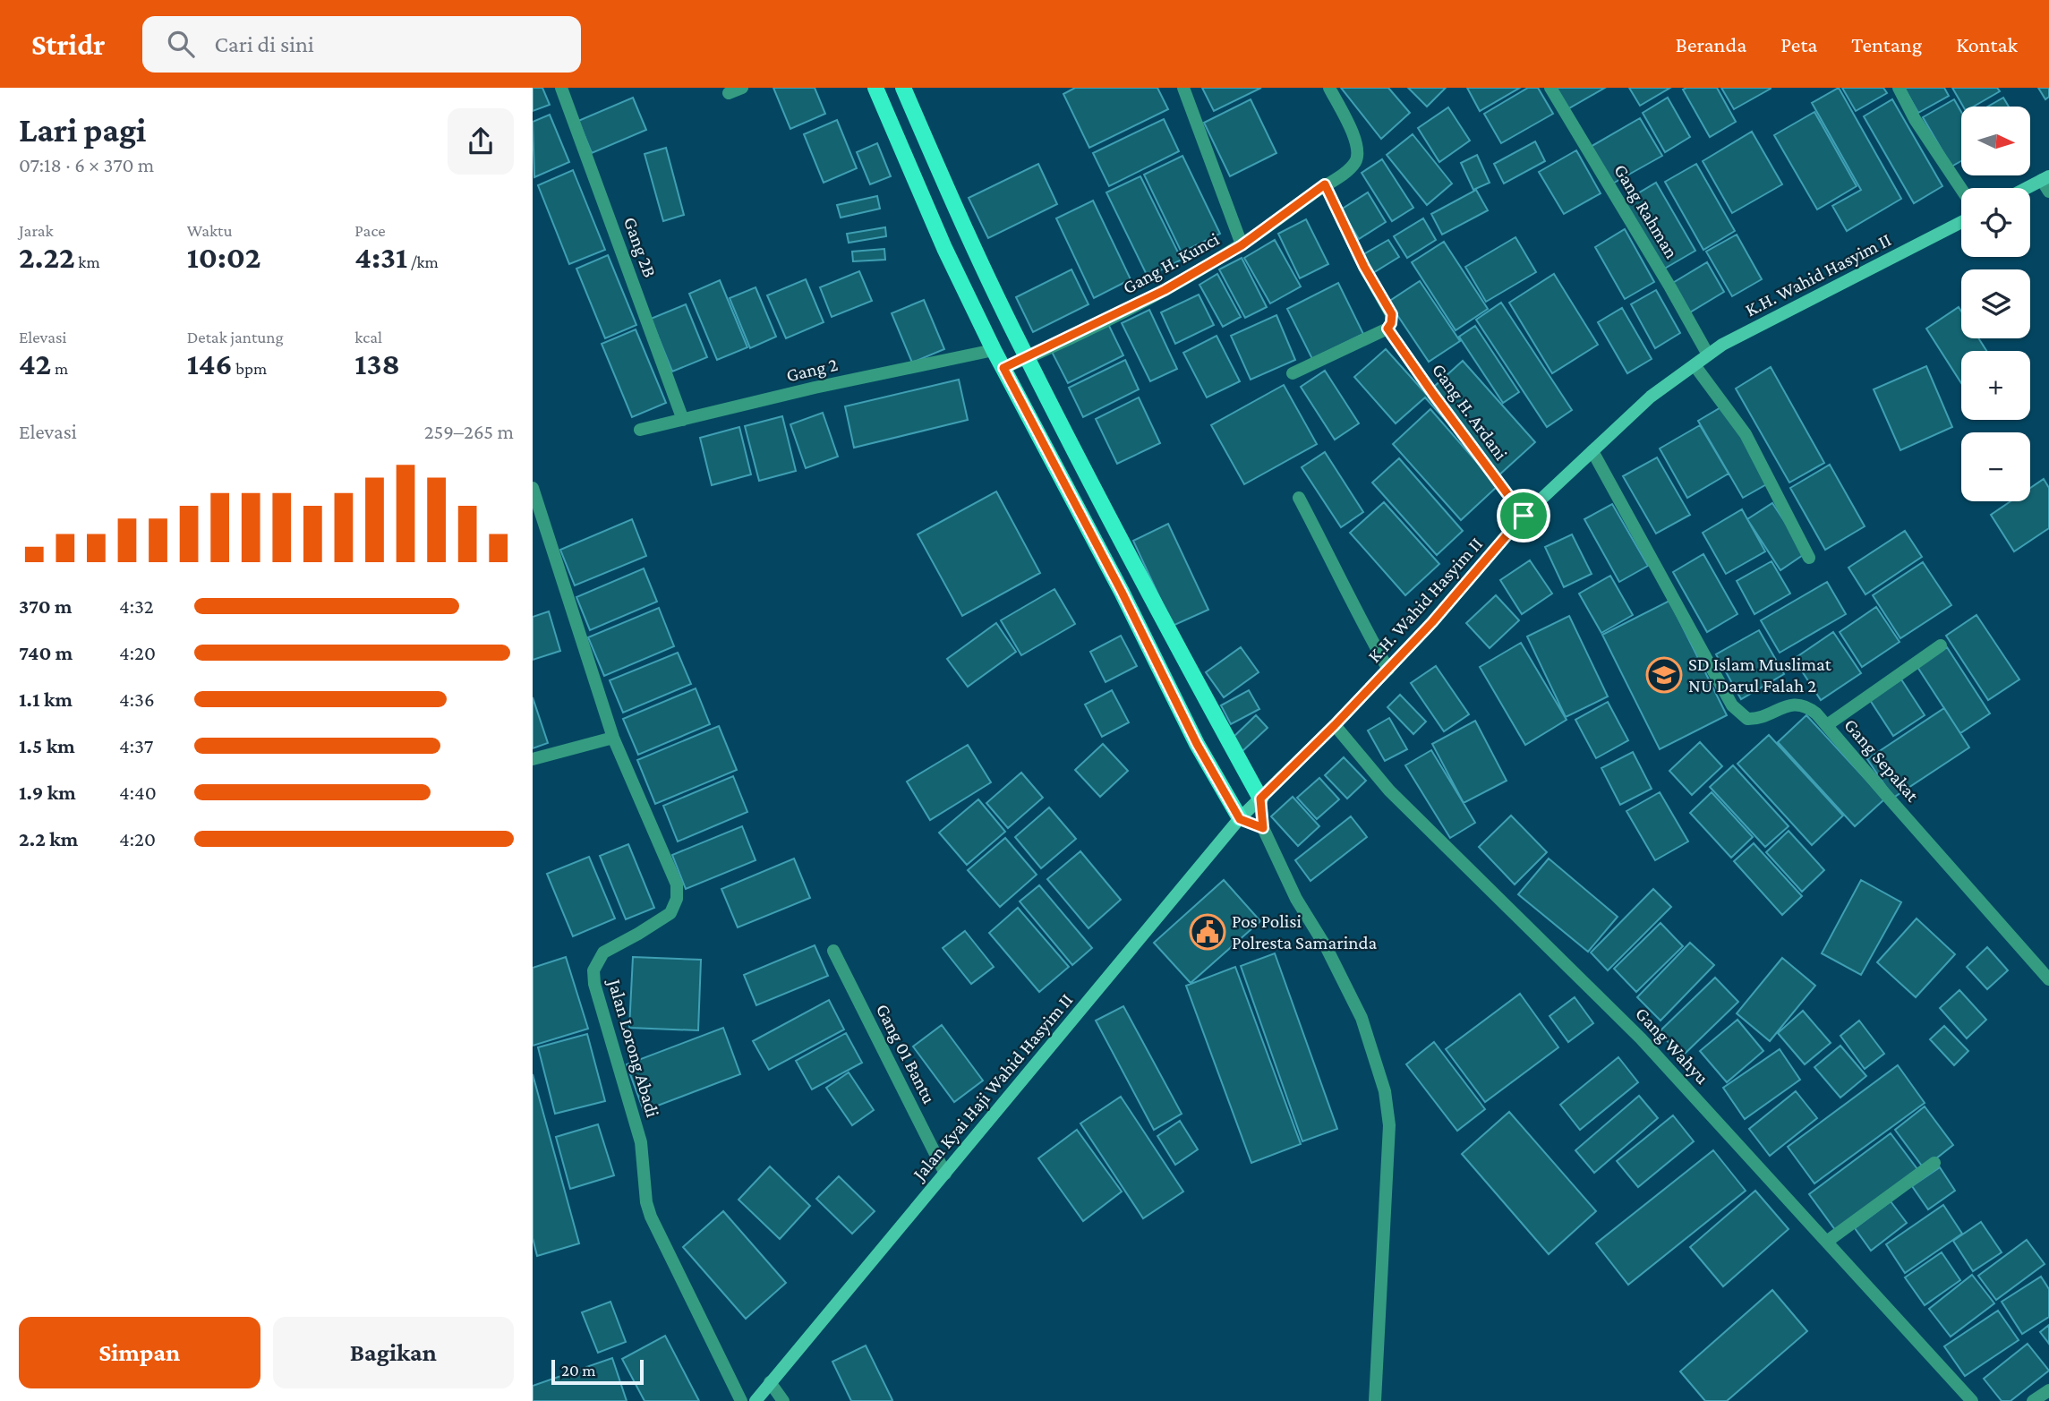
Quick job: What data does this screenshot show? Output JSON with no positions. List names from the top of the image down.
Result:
{
  "streets": {
    "street": [
      "Gang Rahman",
      "Gang 2B",
      "Gang H. Kunci",
      "K.H. Wahid Hasyim II",
      "Gang 2",
      "Gang H. Ardani",
      "Gang Sepakat",
      "Gang Wahyu",
      "Jalan Lorong Abadi",
      "Gang 01 Bantu",
      "Jalan Kyai Haji Wahid Hasyim II"
    ]
  },
  "crossings": [
    ["Gang Rahman", "K.H. Wahid Hasyim II"],
    ["Gang 2B", "Gang 2"],
    ["Gang H. Kunci", "Gang H. Ardani"],
    ["K.H. Wahid Hasyim II", "Gang H. Ardani"],
    ["K.H. Wahid Hasyim II", "Gang Sepakat"],
    ["K.H. Wahid Hasyim II", "Gang Wahyu"],
    ["K.H. Wahid Hasyim II", "Jalan Kyai Haji Wahid Hasyim II"],
    ["Gang 01 Bantu", "Jalan Kyai Haji Wahid Hasyim II"]
  ],
  "places": {
    "school or university": ["SD Islam Muslimat NU Darul Falah 2"],
    "public building": ["Pos Polisi Polresta Samarinda"]
  },
  "scale_bar": "20 m",
  "north": "right",
  "page": {
    "header": "Stridr",
    "search": "Cari di sini",
    "nav": [
      "Beranda",
      "Peta",
      "Tentang",
      "Kontak"
    ],
    "heading": ["Lari pagi", "07:18 · 6 × 370 m"],
    "map_buttons": ["+", "−"],
    "stats": [
      ["Jarak", "2.22 km"],
      ["Waktu", "10:02"],
      ["Pace", "4:31 /km"],
      ["Elevasi", "42 m"],
      ["Detak jantung", "146 bpm"],
      ["kcal", "138"]
    ],
    "chart": ["Elevasi", "259–265 m"],
    "list": [
      {
        "name": "370 m",
        "note": "4:32"
      },
      {
        "name": "740 m",
        "note": "4:20"
      },
      {
        "name": "1.1 km",
        "note": "4:36"
      },
      {
        "name": "1.5 km",
        "note": "4:37"
      },
      {
        "name": "1.9 km",
        "note": "4:40"
      },
      {
        "name": "2.2 km",
        "note": "4:20"
      }
    ],
    "buttons": ["Simpan", "Bagikan"],
    "scale": "20 m"
  }
}
